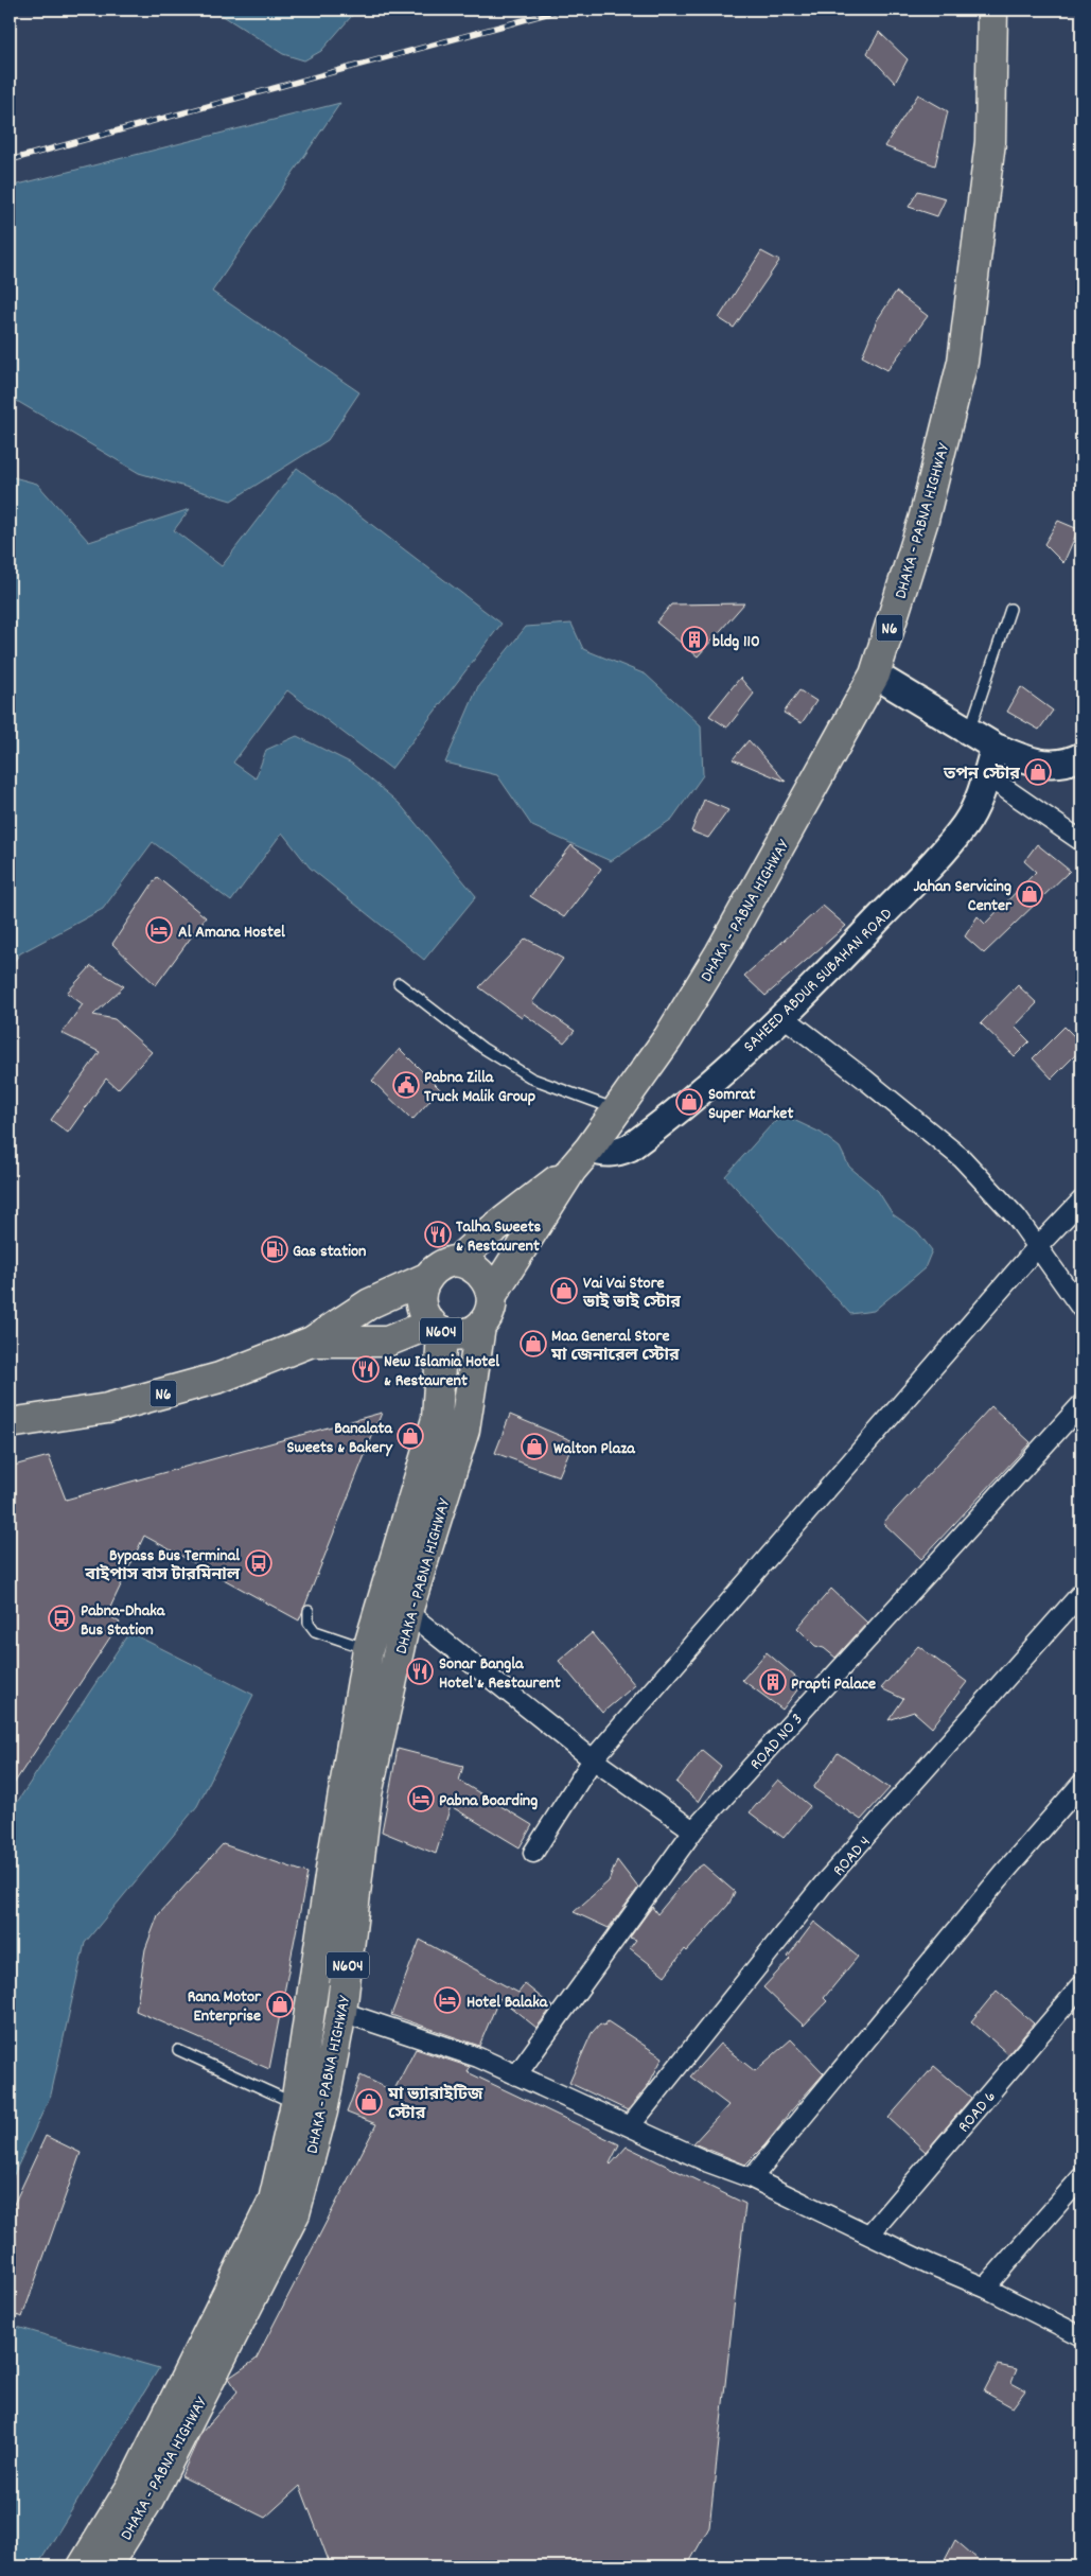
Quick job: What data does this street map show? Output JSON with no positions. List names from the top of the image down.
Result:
{
  "streets": {
    "highway": ["DHAKA - PABNA HIGHWAY", "N6", "N604"],
    "street": [
      "SAHEED ABDUR SUBAHAN ROAD",
      "ROAD NO 3",
      "ROAD 4",
      "ROAD 6"
    ]
  },
  "crossings": [
    ["DHAKA - PABNA HIGHWAY", "SAHEED ABDUR SUBAHAN ROAD"],
    ["DHAKA - PABNA HIGHWAY", "N604"],
    ["N6", "N604"]
  ],
  "places": {
    "building": ["bldg 110", "Prapti Palace"],
    "shop": [
      "তপন স্টোর",
      "Jahan Servicing Center",
      "Somrat Super Market",
      "Vai Vai Store ভাই ভাই স্টোর",
      "Maa General Store মা জেনারেল স্টোর",
      "Banalata Sweets & Bakery",
      "Walton Plaza",
      "Rana Motor Enterprise",
      "মা ভ‍্যারাইটিজ স্টোর"
    ],
    "hotel": ["Al Amana Hostel", "Pabna Boarding", "Hotel Balaka"],
    "public building": ["Pabna Zilla Truck Malik Group"],
    "restaurant": ["Talha Sweets & Restaurent", "New Islamia Hotel & Restaurent", "Sonar Bangla Hotel & Restaurent"],
    "fuel station": ["Gas station"],
    "bus stop": ["Bypass Bus Terminal বাইপাস বাস টারমিনাল", "Pabna-Dhaka Bus Station"]
  }
}
